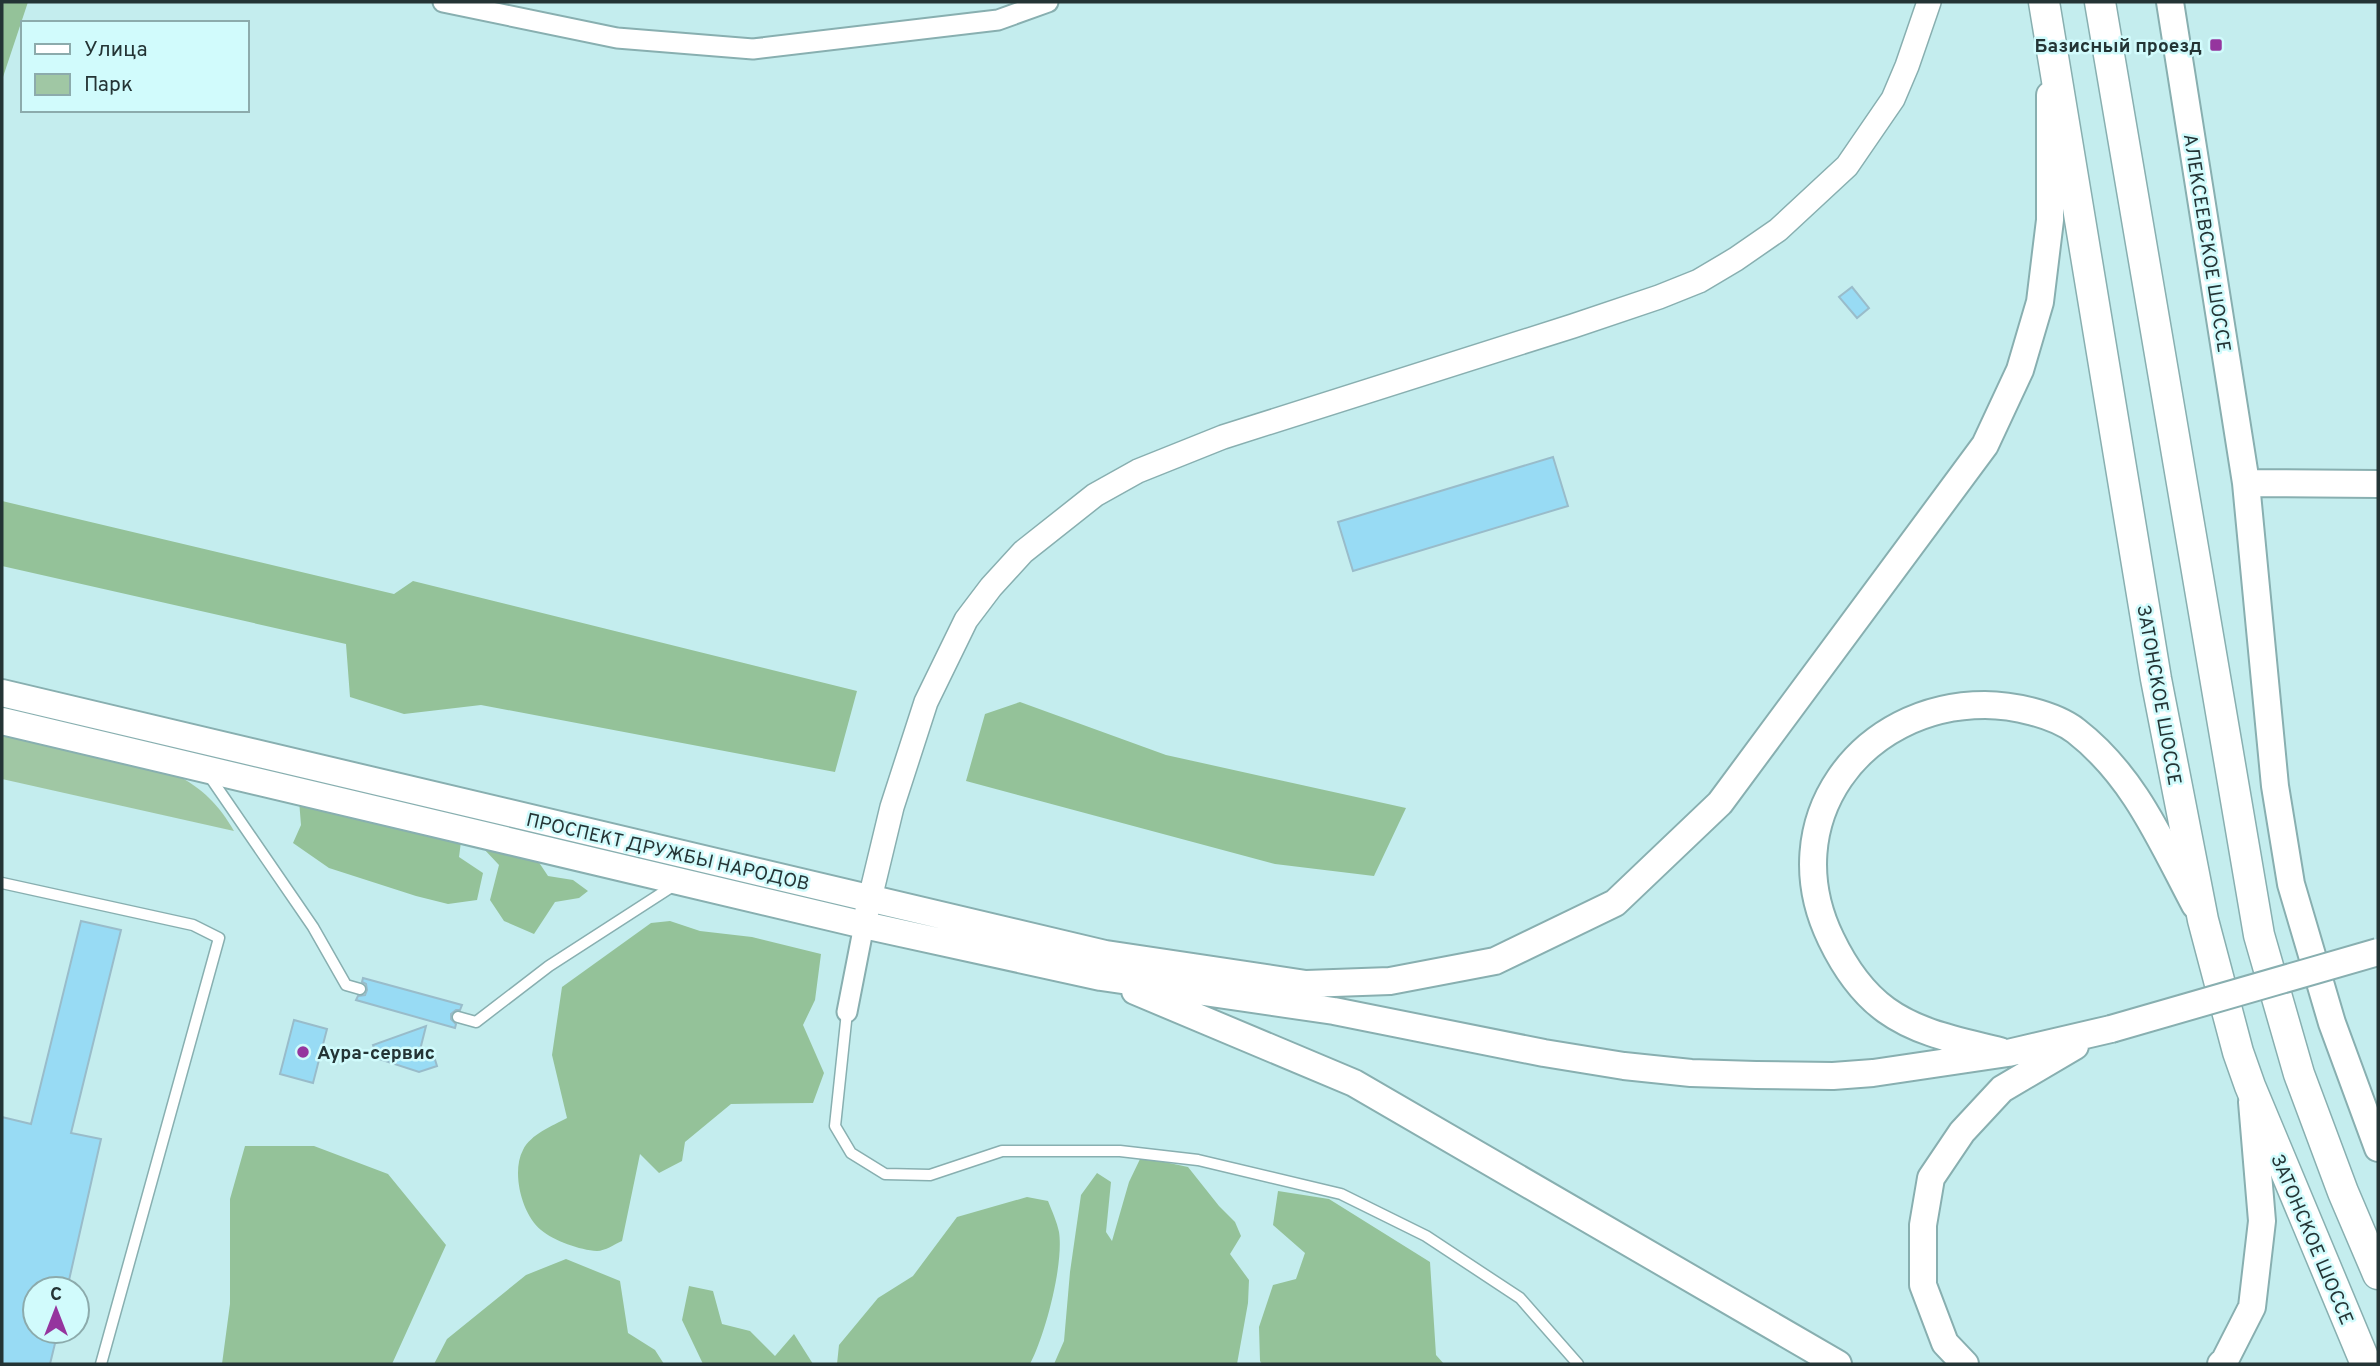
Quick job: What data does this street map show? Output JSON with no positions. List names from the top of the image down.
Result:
{
  "streets": {
    "main road": ["АЛЕКСЕЕВСКОЕ ШОССЕ", "ЗАТОНСКОЕ ШОССЕ", "ПРОСПЕКТ ДРУЖБЫ НАРОДОВ"]
  },
  "places": {
    "transit": ["Базисный проезд"],
    "other": ["Аура-сервис"]
  },
  "legend": ["Улица", "Парк"],
  "north": "top"
}
